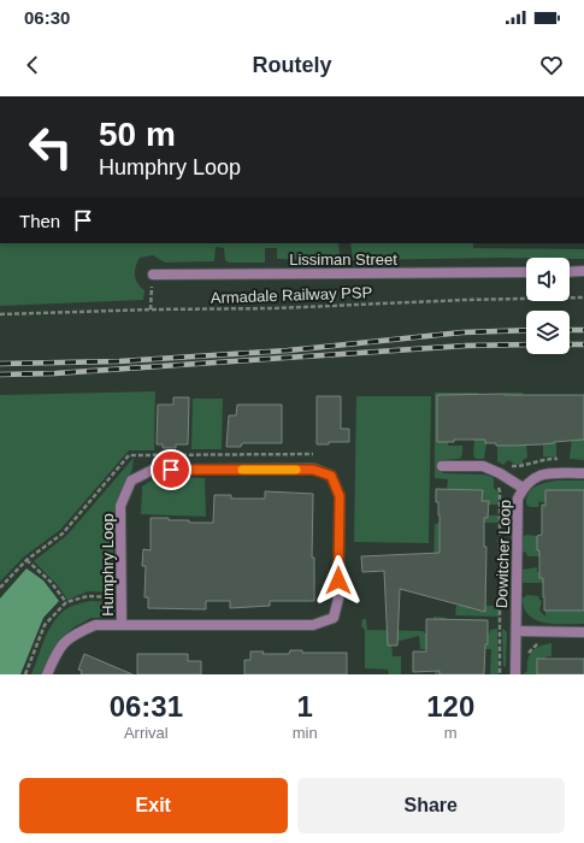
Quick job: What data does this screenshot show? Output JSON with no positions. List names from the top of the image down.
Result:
{
  "streets": {
    "street": ["Lissiman Street", "Dowitcher Loop", "Humphry Loop"],
    "path": ["Armadale Railway PSP"]
  },
  "page": {
    "status": "06:30",
    "header": "Routely",
    "turn": ["50 m", "Humphry Loop"],
    "then": "Then",
    "eta": [
      "06:31",
      "Arrival",
      "1",
      "min",
      "120",
      "m"
    ],
    "buttons": ["Exit", "Share"]
  }
}
